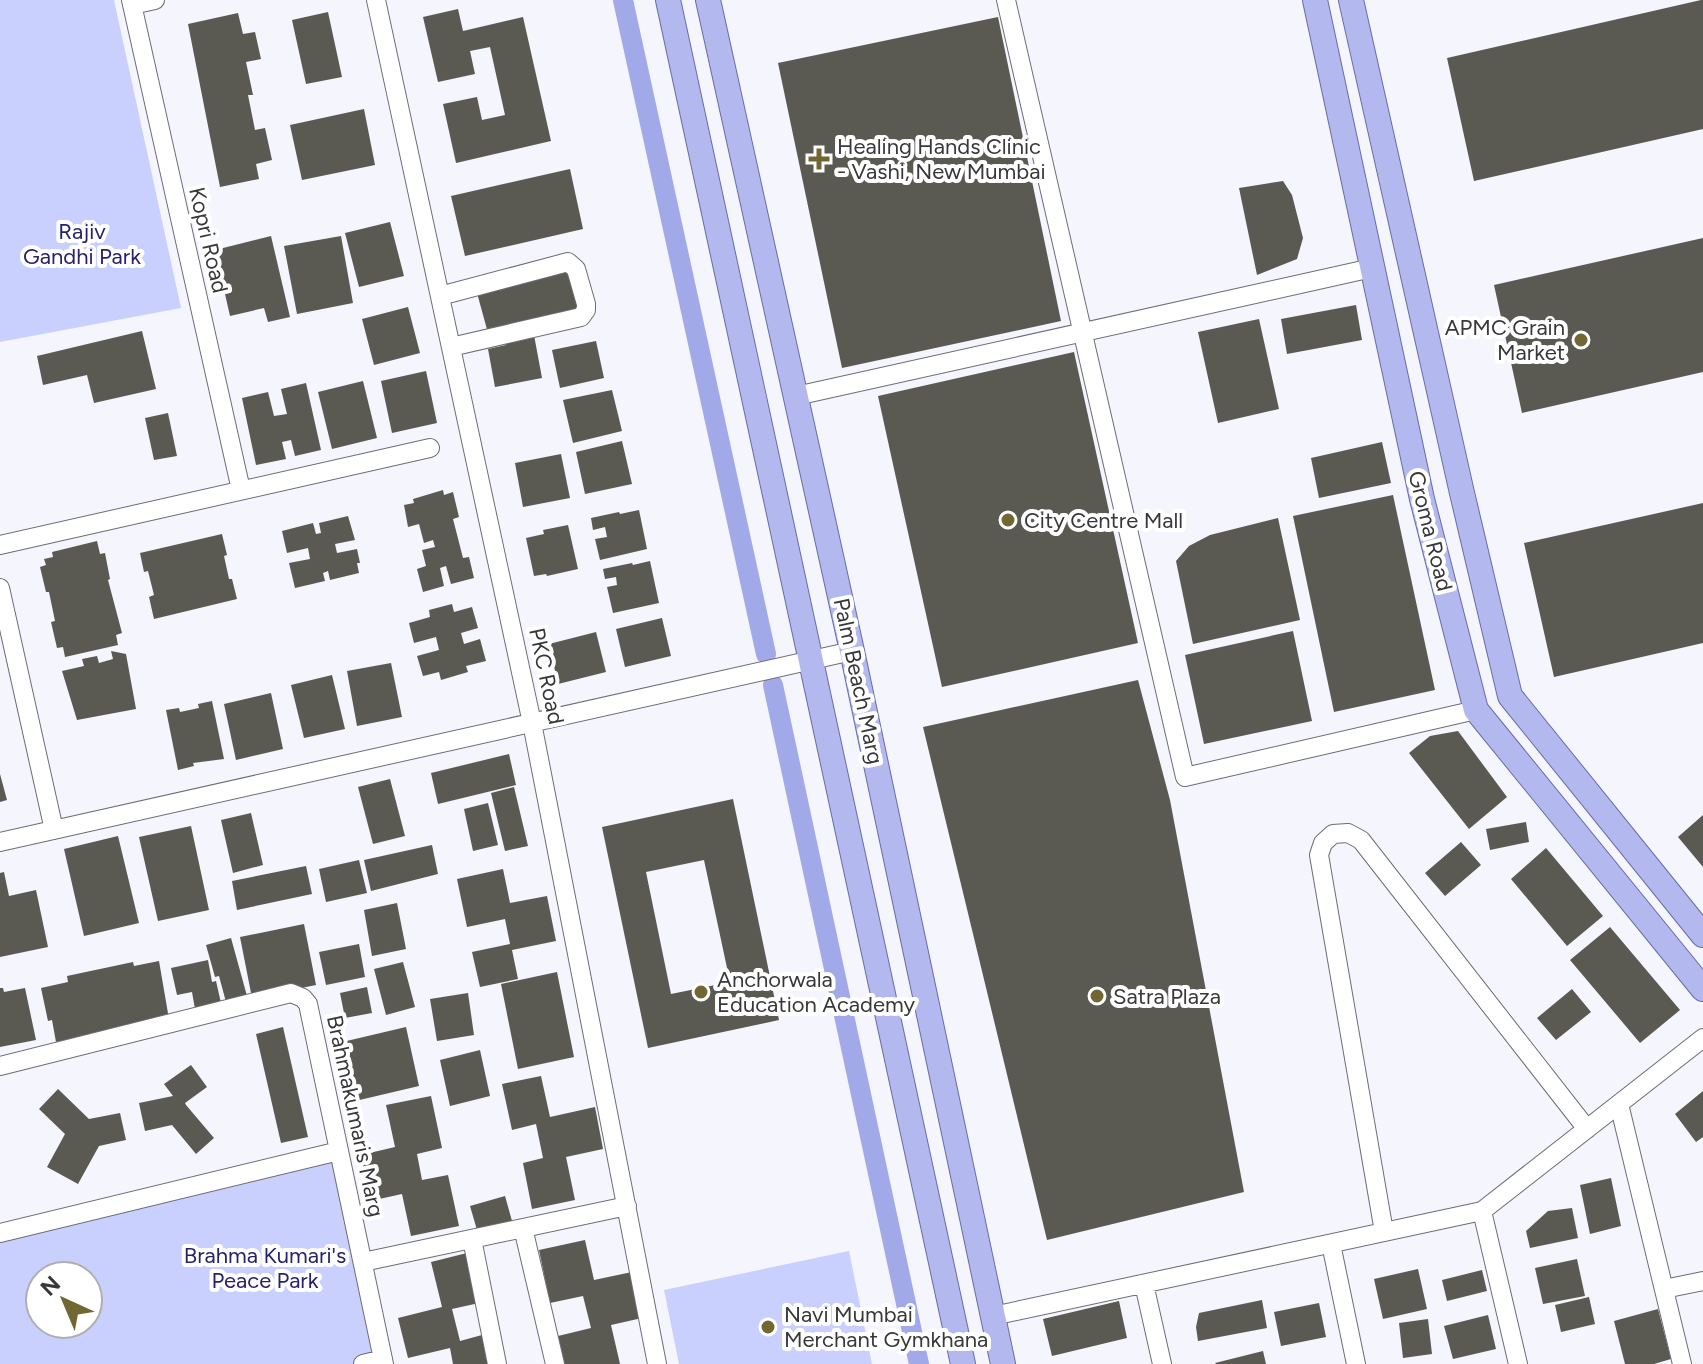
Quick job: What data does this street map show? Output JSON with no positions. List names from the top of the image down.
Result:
{
  "streets": {
    "main road": ["Groma Road", "Palm Beach Marg"],
    "street": ["Kopri Road", "PKC Road", "Brahmakumaris Marg"]
  },
  "parks": ["Rajiv Gandhi Park", "Brahma Kumari's Peace Park"],
  "places": {
    "health": ["Healing Hands Clinic - Vashi, New Mumbai"],
    "other": [
      "APMC Grain Market",
      "City Centre Mall",
      "Anchorwala Education Academy",
      "Satra Plaza",
      "Navi Mumbai Merchant Gymkhana"
    ]
  },
  "north": "top left"
}
